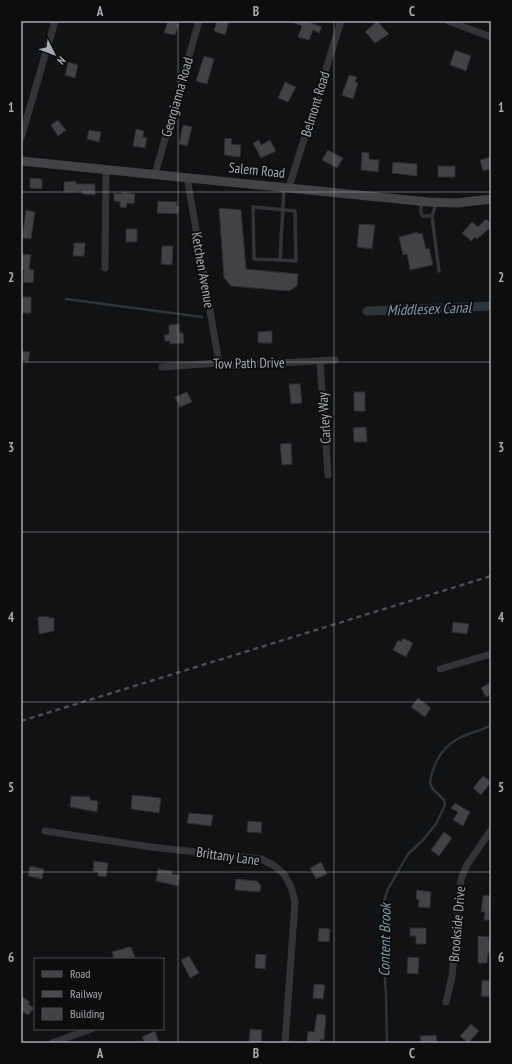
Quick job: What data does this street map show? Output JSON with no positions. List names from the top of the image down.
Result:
{
  "streets": {
    "main road": ["Salem Road"],
    "street": [
      "Georgianna Road",
      "Belmont Road",
      "Ketchen Avenue",
      "Tow Path Drive",
      "Carley Way",
      "Brittany Lane",
      "Brookside Drive"
    ]
  },
  "crossings": [
    ["Georgianna Road", "Salem Road"],
    ["Belmont Road", "Salem Road"],
    ["Salem Road", "Ketchen Avenue"],
    ["Ketchen Avenue", "Tow Path Drive"],
    ["Tow Path Drive", "Carley Way"]
  ],
  "water": ["Middlesex Canal", "Content Brook"],
  "legend": ["Road", "Railway", "Building"],
  "north": "bottom right",
  "grid": {
    "columns": ["A", "B", "C"],
    "rows": [
      "1",
      "2",
      "3",
      "4",
      "5",
      "6"
    ]
  }
}
